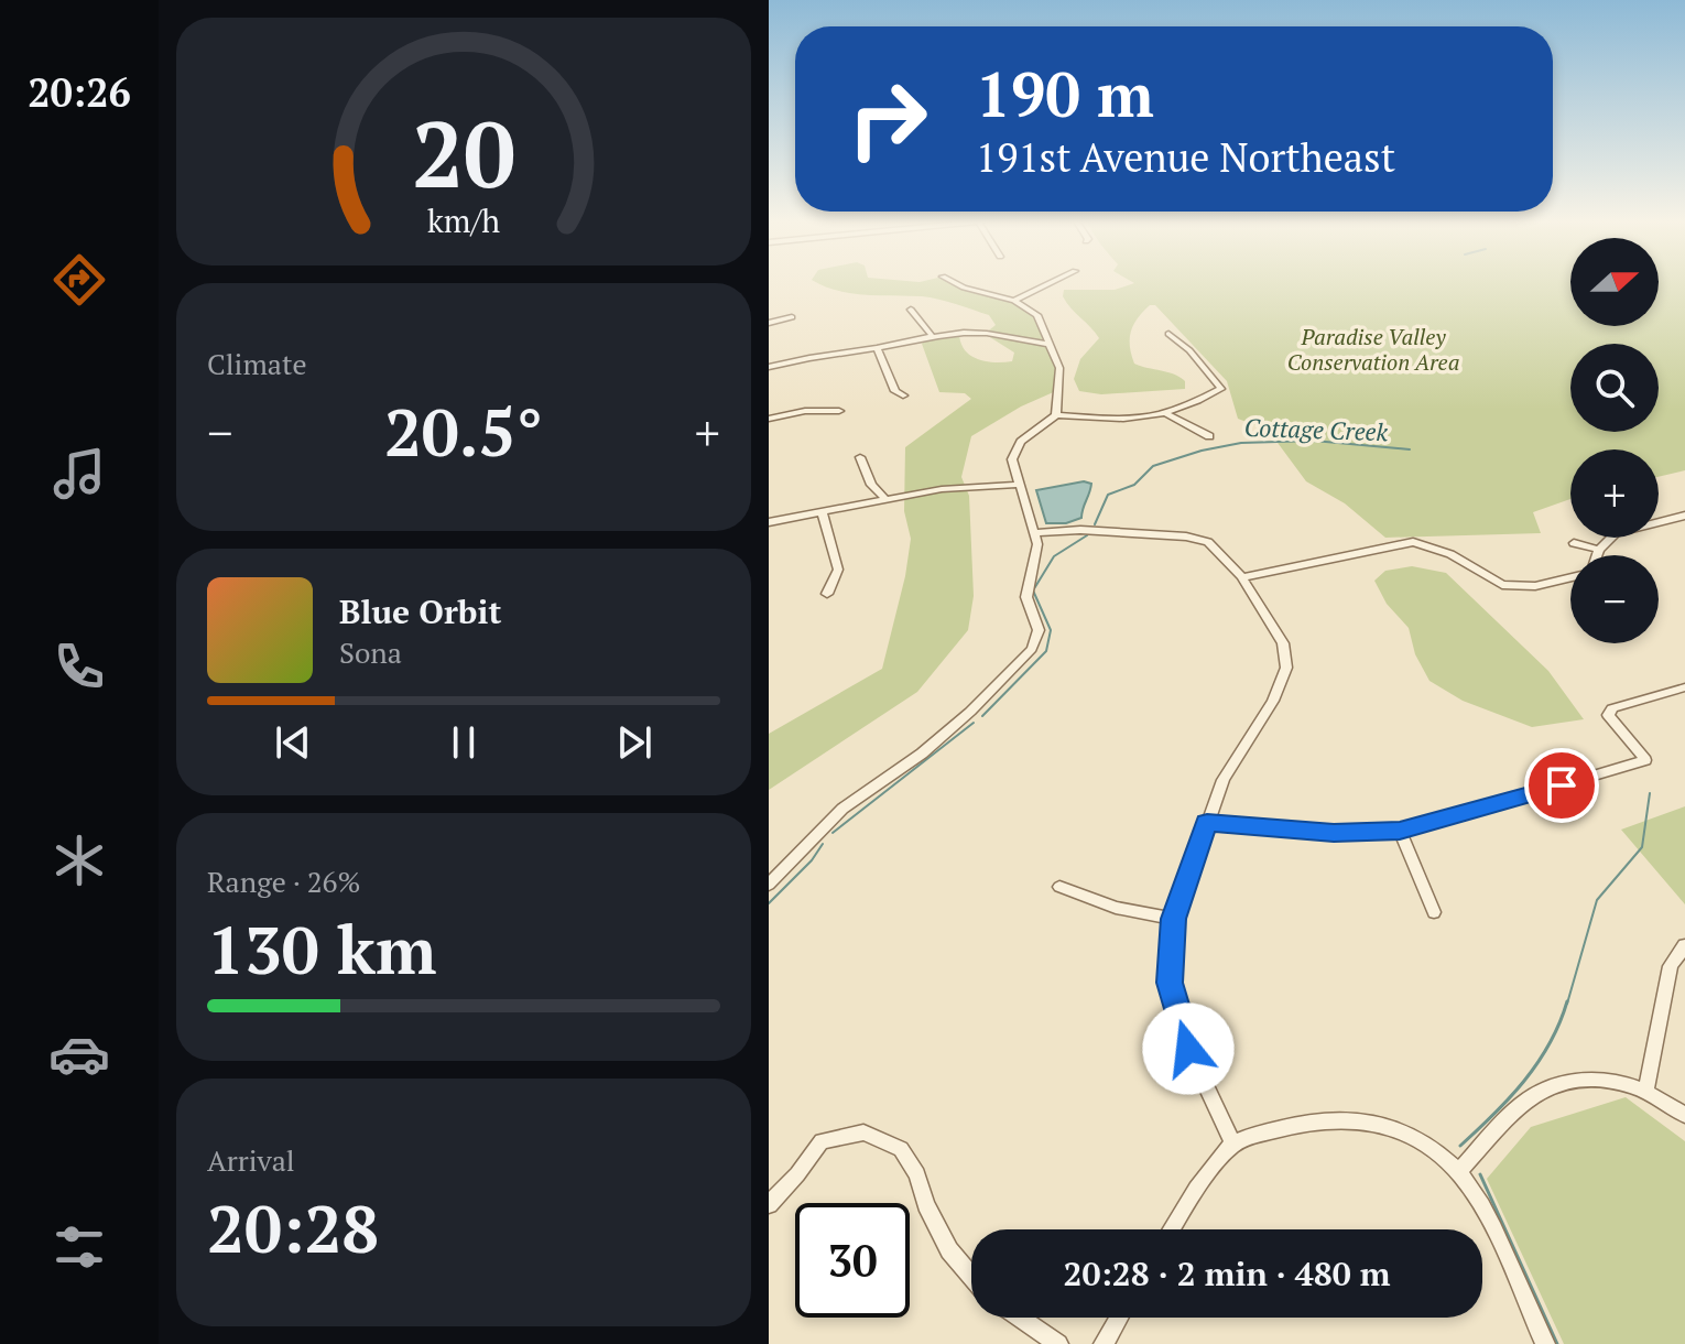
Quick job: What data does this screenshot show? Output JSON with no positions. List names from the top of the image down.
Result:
{
  "water": ["Cottage Creek"],
  "parks": ["Paradise Valley Conservation Area"],
  "north": "right",
  "page": {
    "tabs": "20:26",
    "turn": ["190 m", "191st Avenue Northeast"],
    "map_buttons": ["+", "−"],
    "tile": [
      "Climate",
      ["Range · 26%", "130 km"],
      ["Arrival", "20:28"]
    ],
    "heat": ["−", "20.5°", "+"],
    "song": ["Blue Orbit", "Sona"],
    "limit": "30",
    "trip": "20:28 · 2 min · 480 m",
    "gauge": ["20", "km/h"]
  }
}
